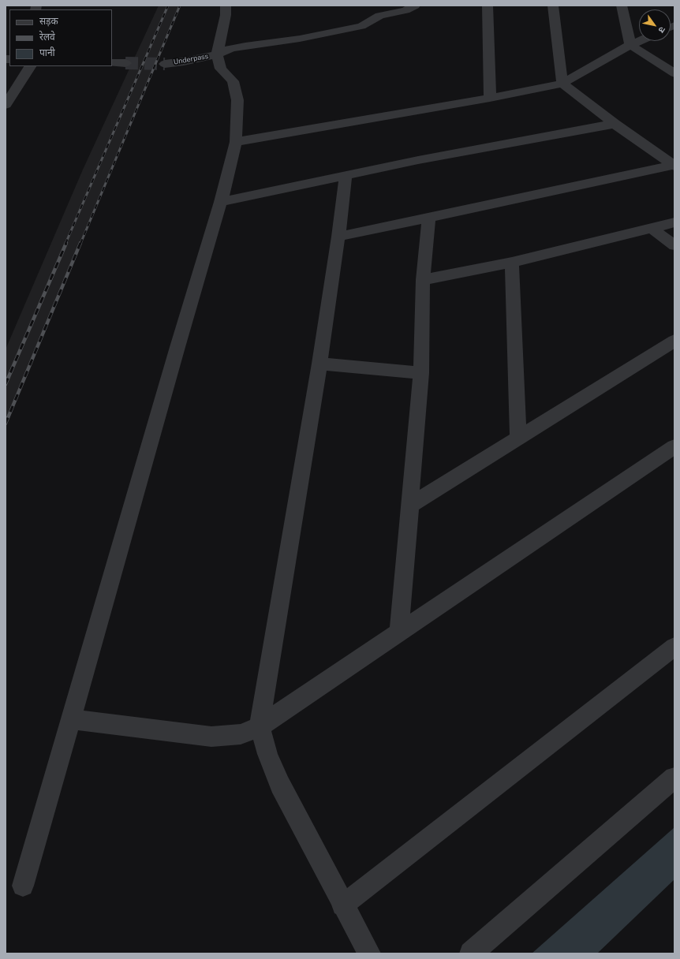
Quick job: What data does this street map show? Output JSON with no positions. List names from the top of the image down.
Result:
{
  "streets": {
    "street": ["Underpass"]
  },
  "legend": ["सड़क", "रेलवे", "पानी"],
  "north": "bottom right"
}
